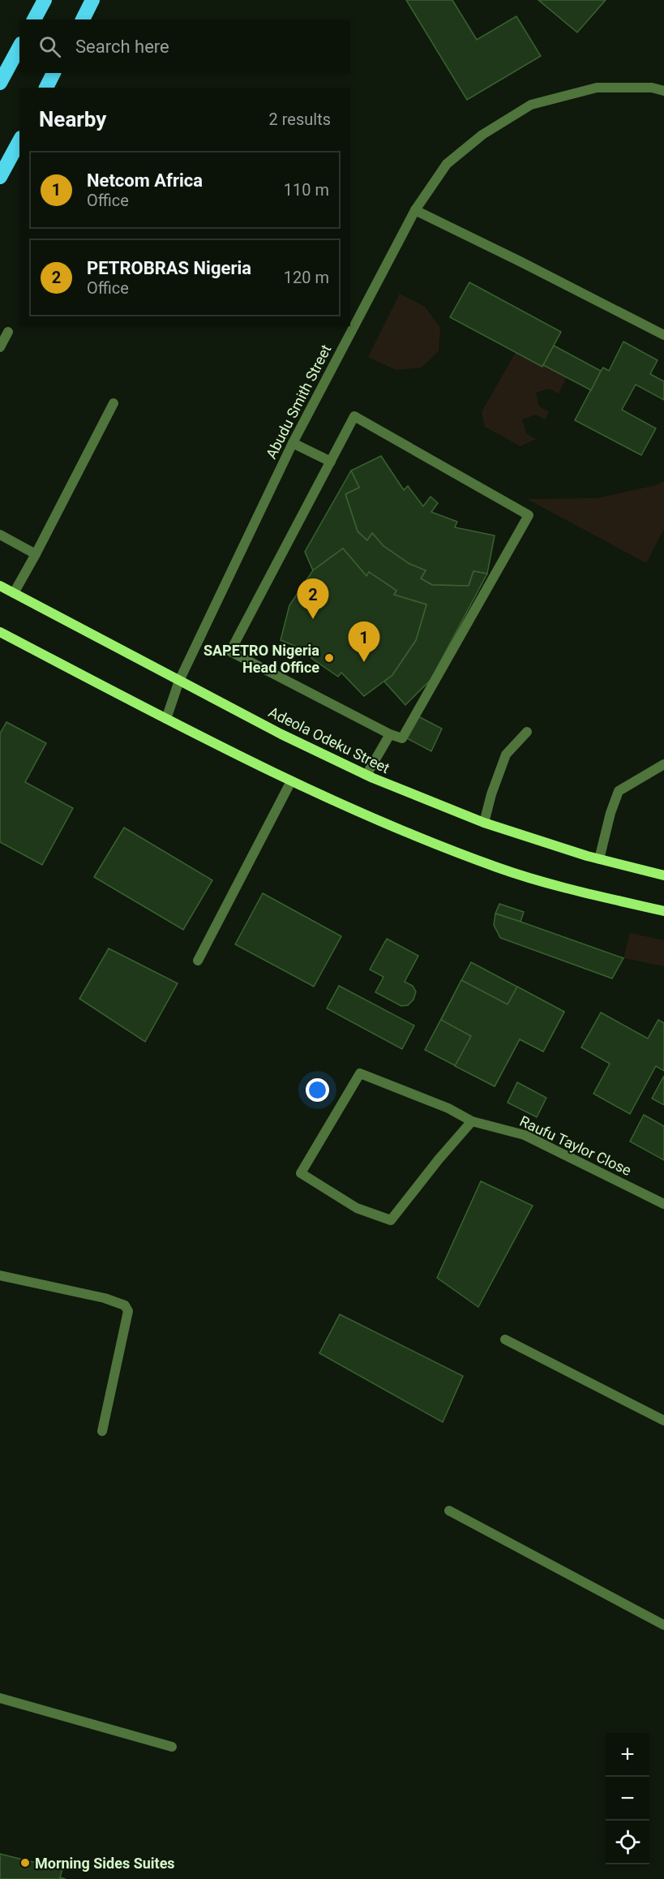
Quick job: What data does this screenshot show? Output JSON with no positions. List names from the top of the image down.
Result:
{
  "streets": {
    "main road": ["Adeola Odeku Street"],
    "street": ["Abudu Smith Street", "Raufu Taylor Close"]
  },
  "crossings": [
    ["Abudu Smith Street", "Adeola Odeku Street"]
  ],
  "places": ["SAPETRO Nigeria Head Office", "Morning Sides Suites"],
  "page": {
    "search": "Search here",
    "heading": ["Nearby", "2 results"],
    "list": [
      {
        "mark": "1",
        "name": "Netcom Africa",
        "note": "Office",
        "value": "110 m"
      },
      {
        "mark": "2",
        "name": "PETROBRAS Nigeria",
        "note": "Office",
        "value": "120 m"
      }
    ],
    "pins": ["2", "1"],
    "map_buttons": ["+", "−"]
  }
}
